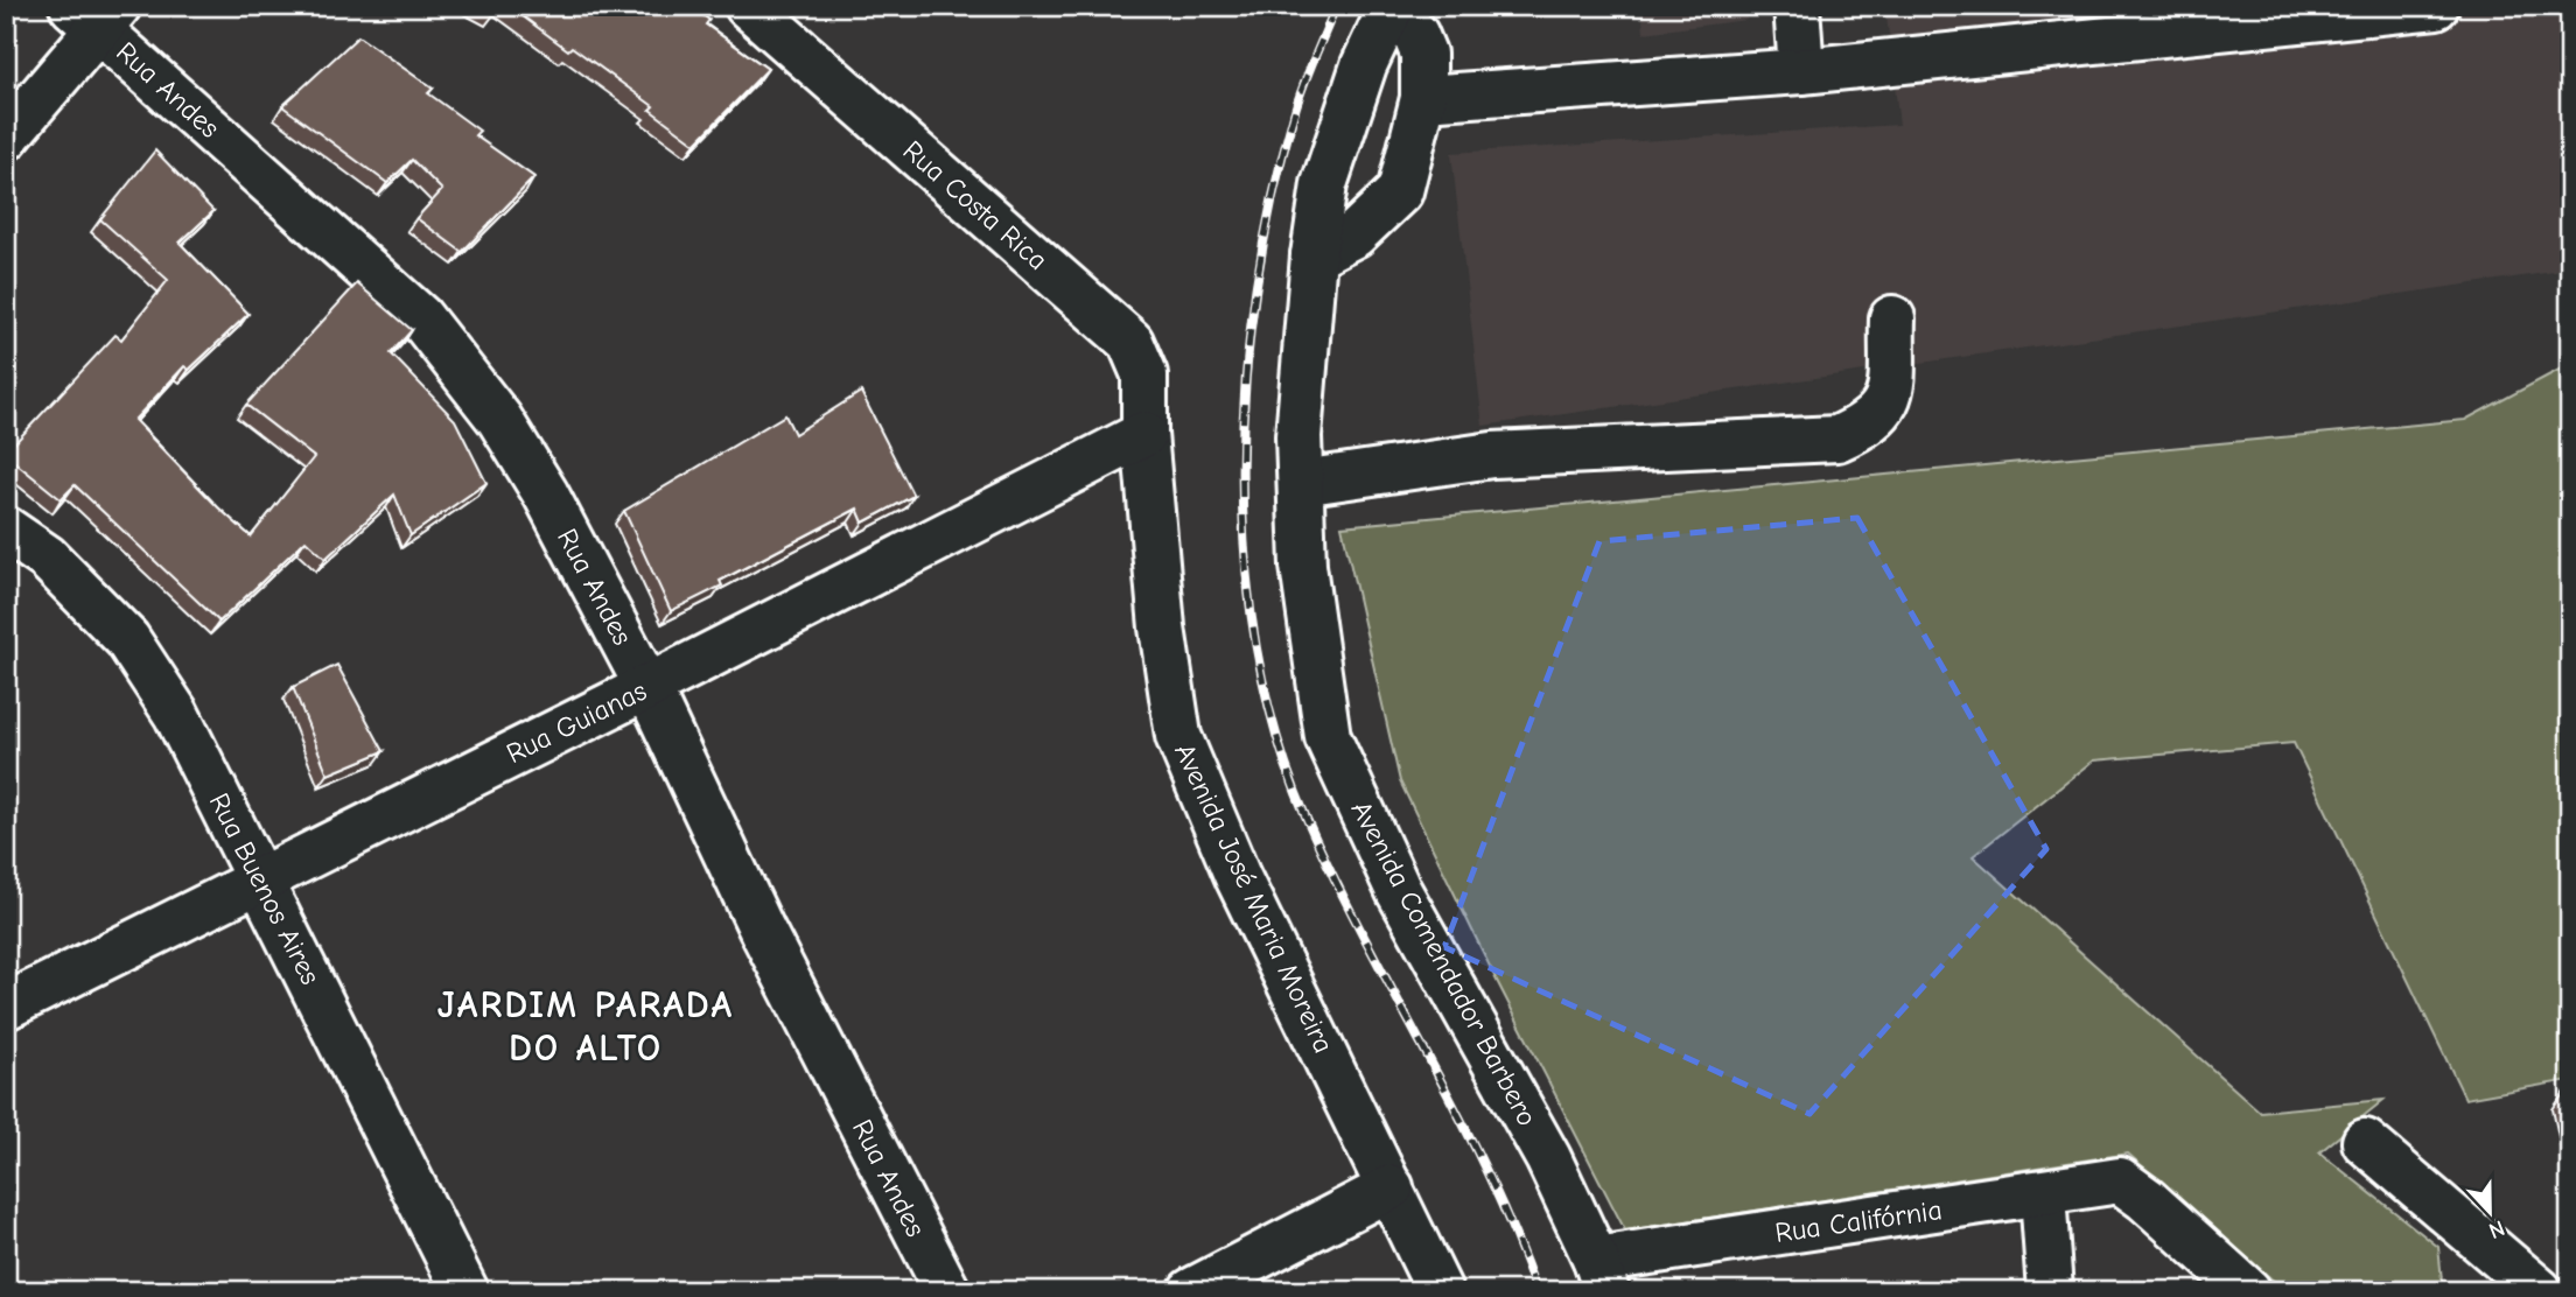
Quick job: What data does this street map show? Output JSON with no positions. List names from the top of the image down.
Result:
{
  "streets": {
    "street": [
      "Rua Andes",
      "Rua Costa Rica",
      "Rua Guianas",
      "Rua Buenos Aires",
      "Avenida José Maria Moreira",
      "Avenida Comendador Barbero",
      "Rua Califórnia"
    ]
  },
  "crossings": [
    ["Rua Andes", "Rua Guianas"],
    ["Rua Costa Rica", "Rua Guianas"],
    ["Rua Costa Rica", "Avenida José Maria Moreira"],
    ["Rua Guianas", "Rua Buenos Aires"],
    ["Rua Guianas", "Avenida José Maria Moreira"],
    ["Avenida Comendador Barbero", "Rua Califórnia"]
  ],
  "districts": ["JARDIM PARADA DO ALTO"],
  "north": "bottom"
}
